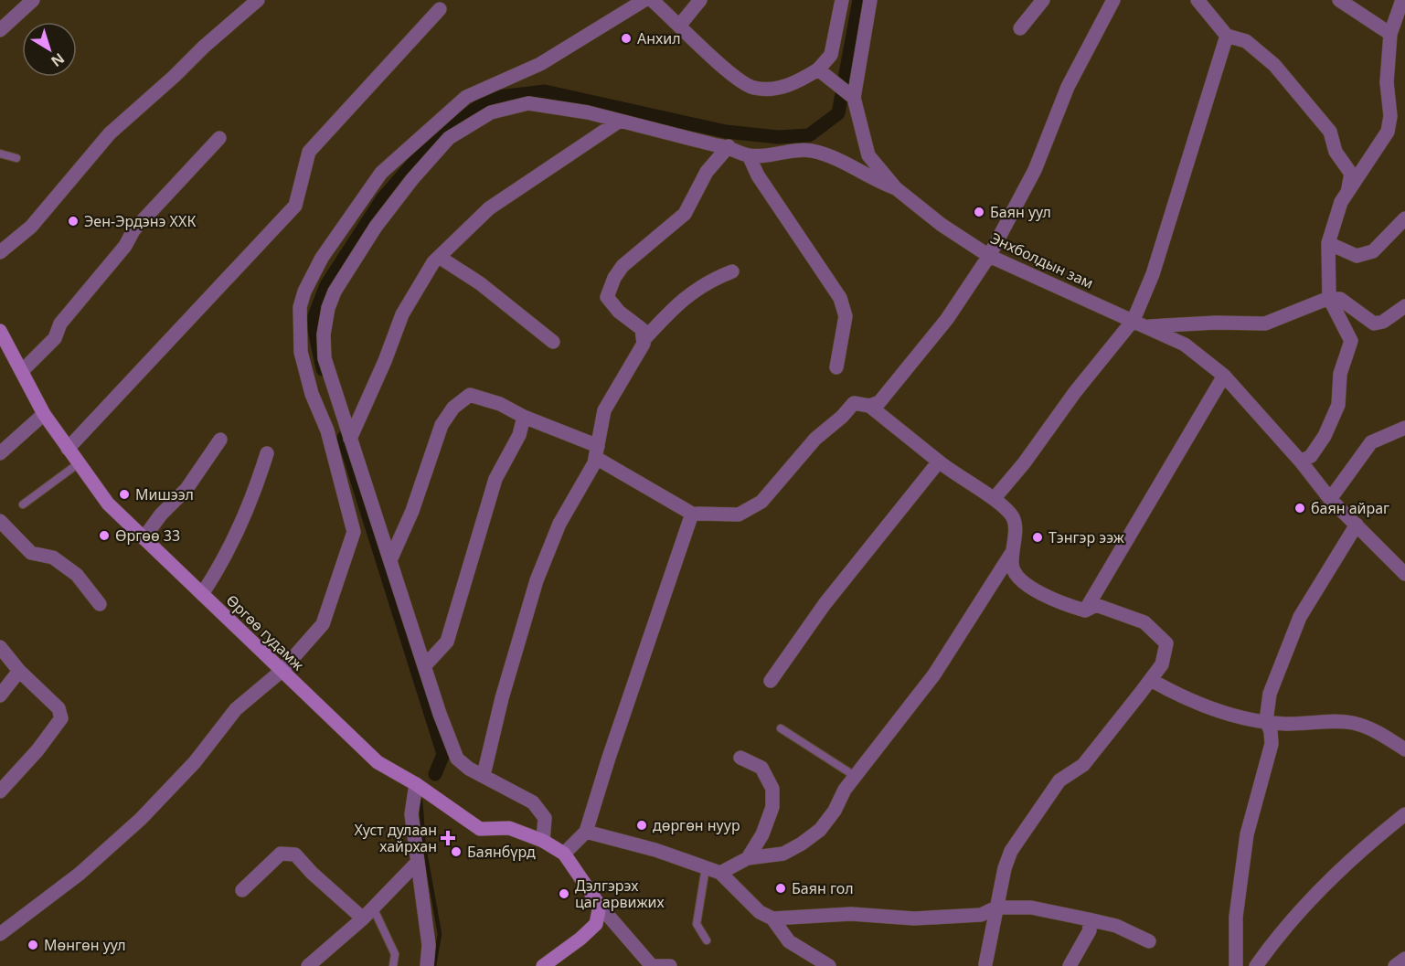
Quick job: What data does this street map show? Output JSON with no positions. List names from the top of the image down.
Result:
{
  "streets": {
    "street": ["Энхболдын зам", "Өргөө гудамж"]
  },
  "places": {
    "other": [
      "Анхил",
      "Баян уул",
      "Эен-Эрдэнэ ХХК",
      "Мишээл",
      "баян айраг",
      "Өргөө 33",
      "Тэнгэр ээж",
      "дөргөн нуур",
      "Баянбүрд",
      "Баян гол",
      "Дэлгэрэх цаг арвижих",
      "Мөнгөн уул"
    ],
    "health": ["Хуст дулаан хайрхан"]
  },
  "north": "bottom right"
}
